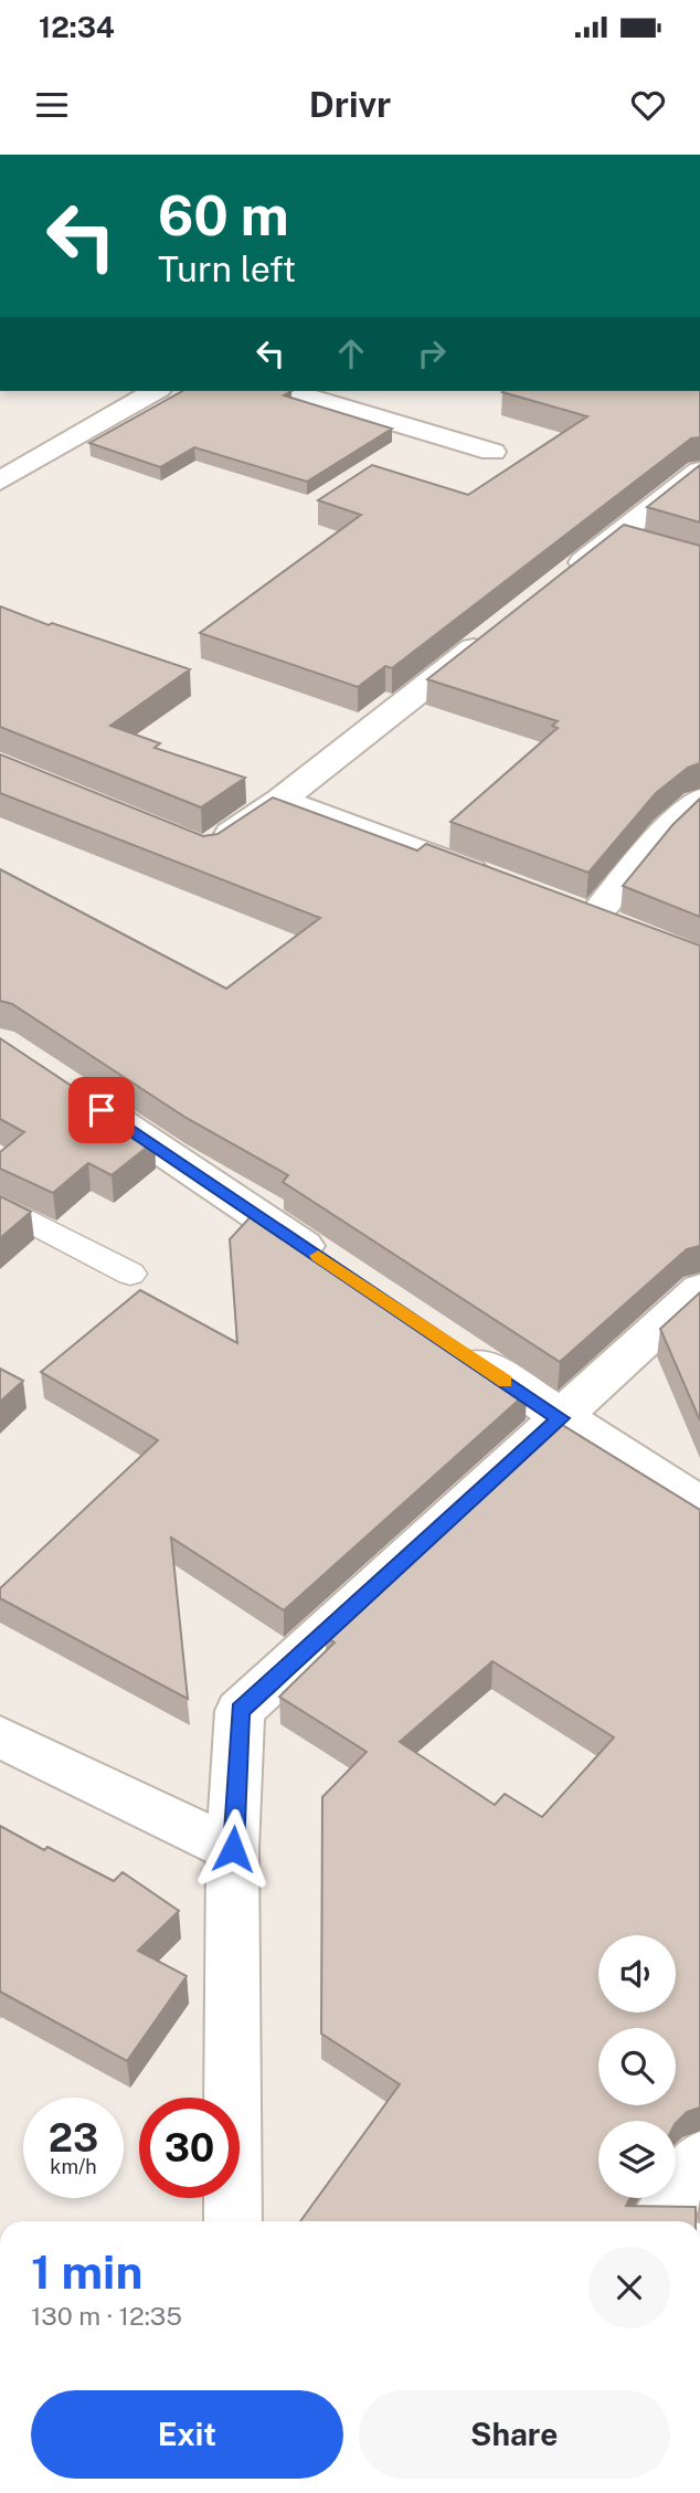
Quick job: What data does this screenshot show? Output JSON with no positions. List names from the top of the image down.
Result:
{
  "page": {
    "status": "12:34",
    "header": "Drivr",
    "turn": ["60 m", "Turn left"],
    "speed": "23 km/h",
    "limit": "30",
    "heading": ["1 min", "130 m · 12:35"],
    "buttons": ["Exit", "Share"]
  }
}
